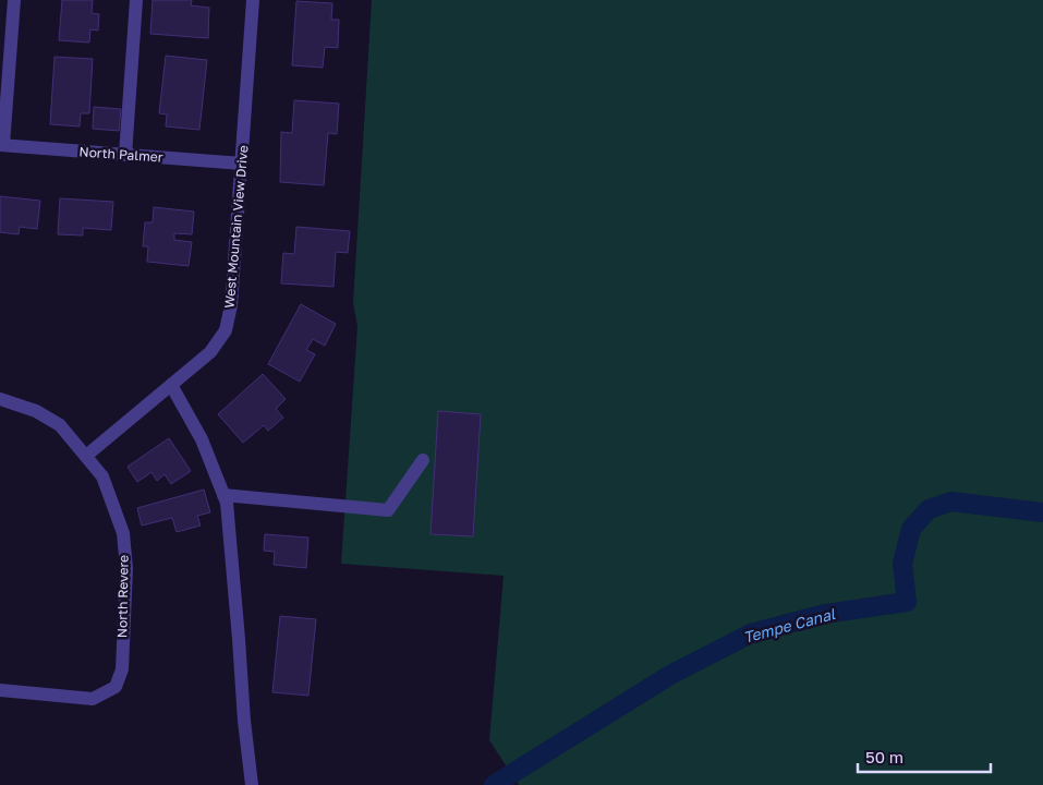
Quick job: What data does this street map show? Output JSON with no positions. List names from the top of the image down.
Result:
{
  "streets": {
    "street": ["North Palmer", "West Mountain View Drive", "North Revere"]
  },
  "crossings": [
    ["North Palmer", "West Mountain View Drive"],
    ["West Mountain View Drive", "North Revere"]
  ],
  "water": ["Tempe Canal"],
  "scale_bar": "50 m"
}
